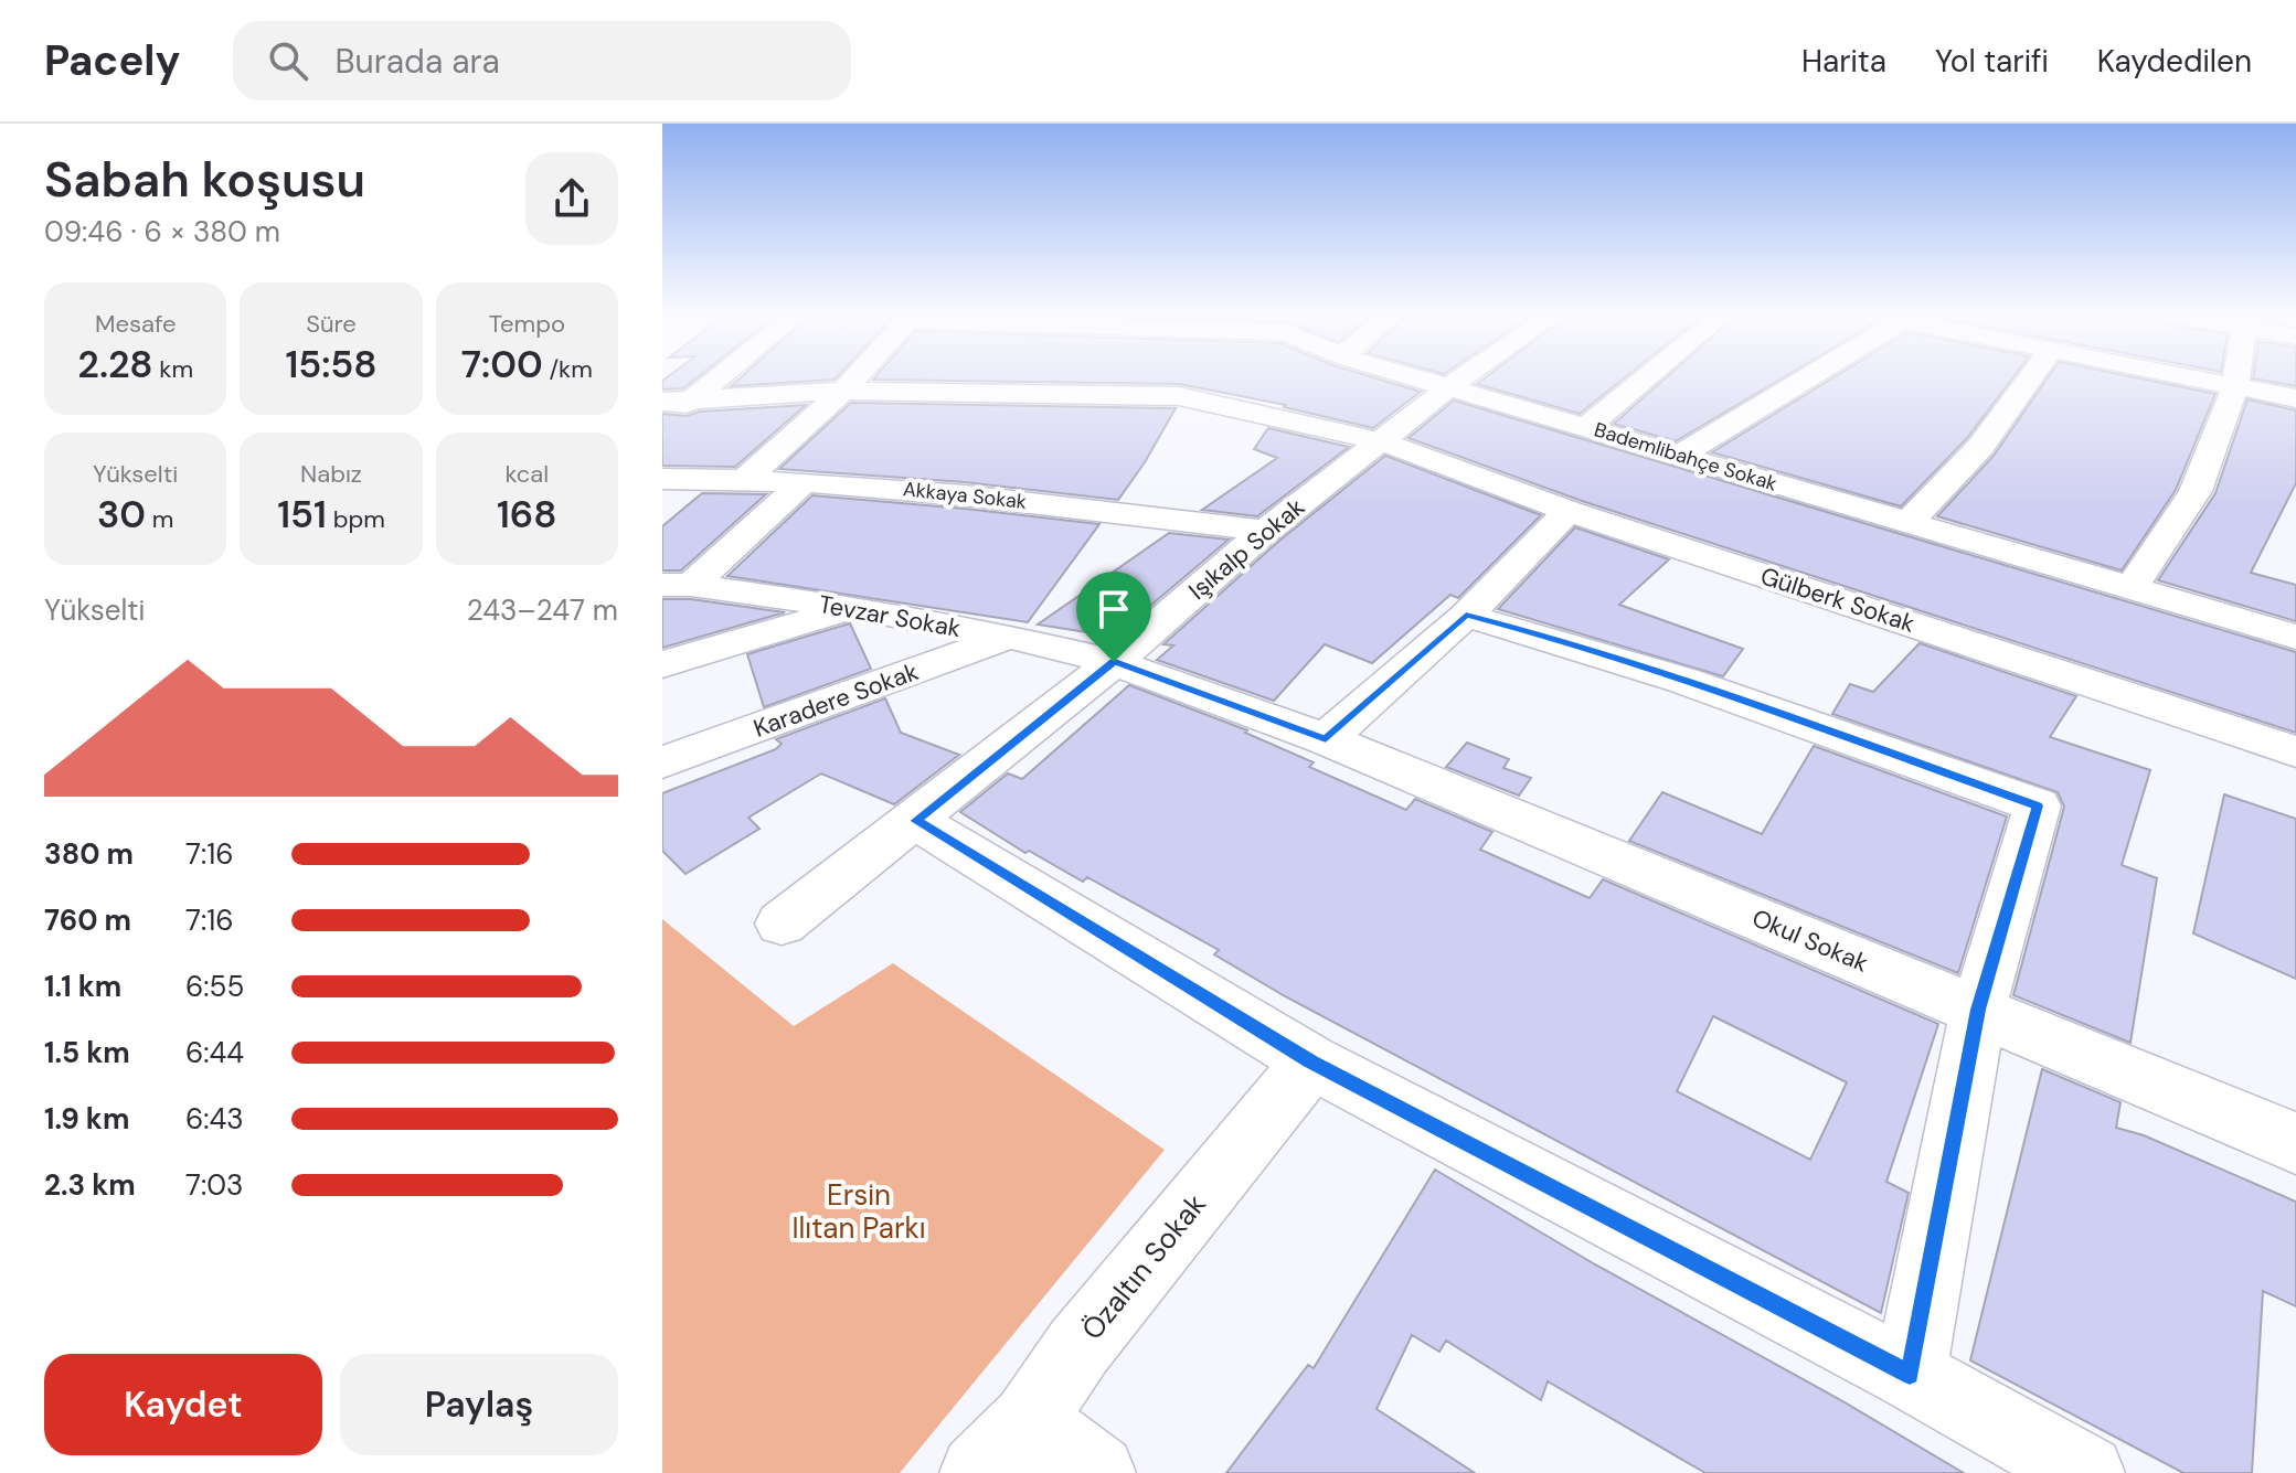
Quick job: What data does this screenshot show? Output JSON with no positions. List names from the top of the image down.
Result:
{
  "streets": {
    "street": [
      "Bademlibahçe Sokak",
      "Akkaya Sokak",
      "Işıkalp Sokak",
      "Gülberk Sokak",
      "Tevzar Sokak",
      "Karadere Sokak",
      "Okul Sokak",
      "Özaltın Sokak"
    ]
  },
  "crossings": [
    ["Bademlibahçe Sokak", "Işıkalp Sokak"],
    ["Akkaya Sokak", "Işıkalp Sokak"],
    ["Işıkalp Sokak", "Gülberk Sokak"],
    ["Işıkalp Sokak", "Tevzar Sokak"],
    ["Işıkalp Sokak", "Okul Sokak"],
    ["Tevzar Sokak", "Karadere Sokak"],
    ["Tevzar Sokak", "Okul Sokak"]
  ],
  "parks": ["Ersin Ilıtan Parkı"],
  "page": {
    "header": "Pacely",
    "search": "Burada ara",
    "nav": ["Harita", "Yol tarifi", "Kaydedilen"],
    "heading": ["Sabah koşusu", "09:46 · 6 × 380 m"],
    "stats": [
      ["Mesafe", "2.28 km"],
      ["Süre", "15:58"],
      ["Tempo", "7:00 /km"],
      ["Yükselti", "30 m"],
      ["Nabız", "151 bpm"],
      ["kcal", "168"]
    ],
    "chart": ["Yükselti", "243–247 m"],
    "list": [
      {
        "name": "380 m",
        "note": "7:16"
      },
      {
        "name": "760 m",
        "note": "7:16"
      },
      {
        "name": "1.1 km",
        "note": "6:55"
      },
      {
        "name": "1.5 km",
        "note": "6:44"
      },
      {
        "name": "1.9 km",
        "note": "6:43"
      },
      {
        "name": "2.3 km",
        "note": "7:03"
      }
    ],
    "buttons": ["Kaydet", "Paylaş"]
  }
}
